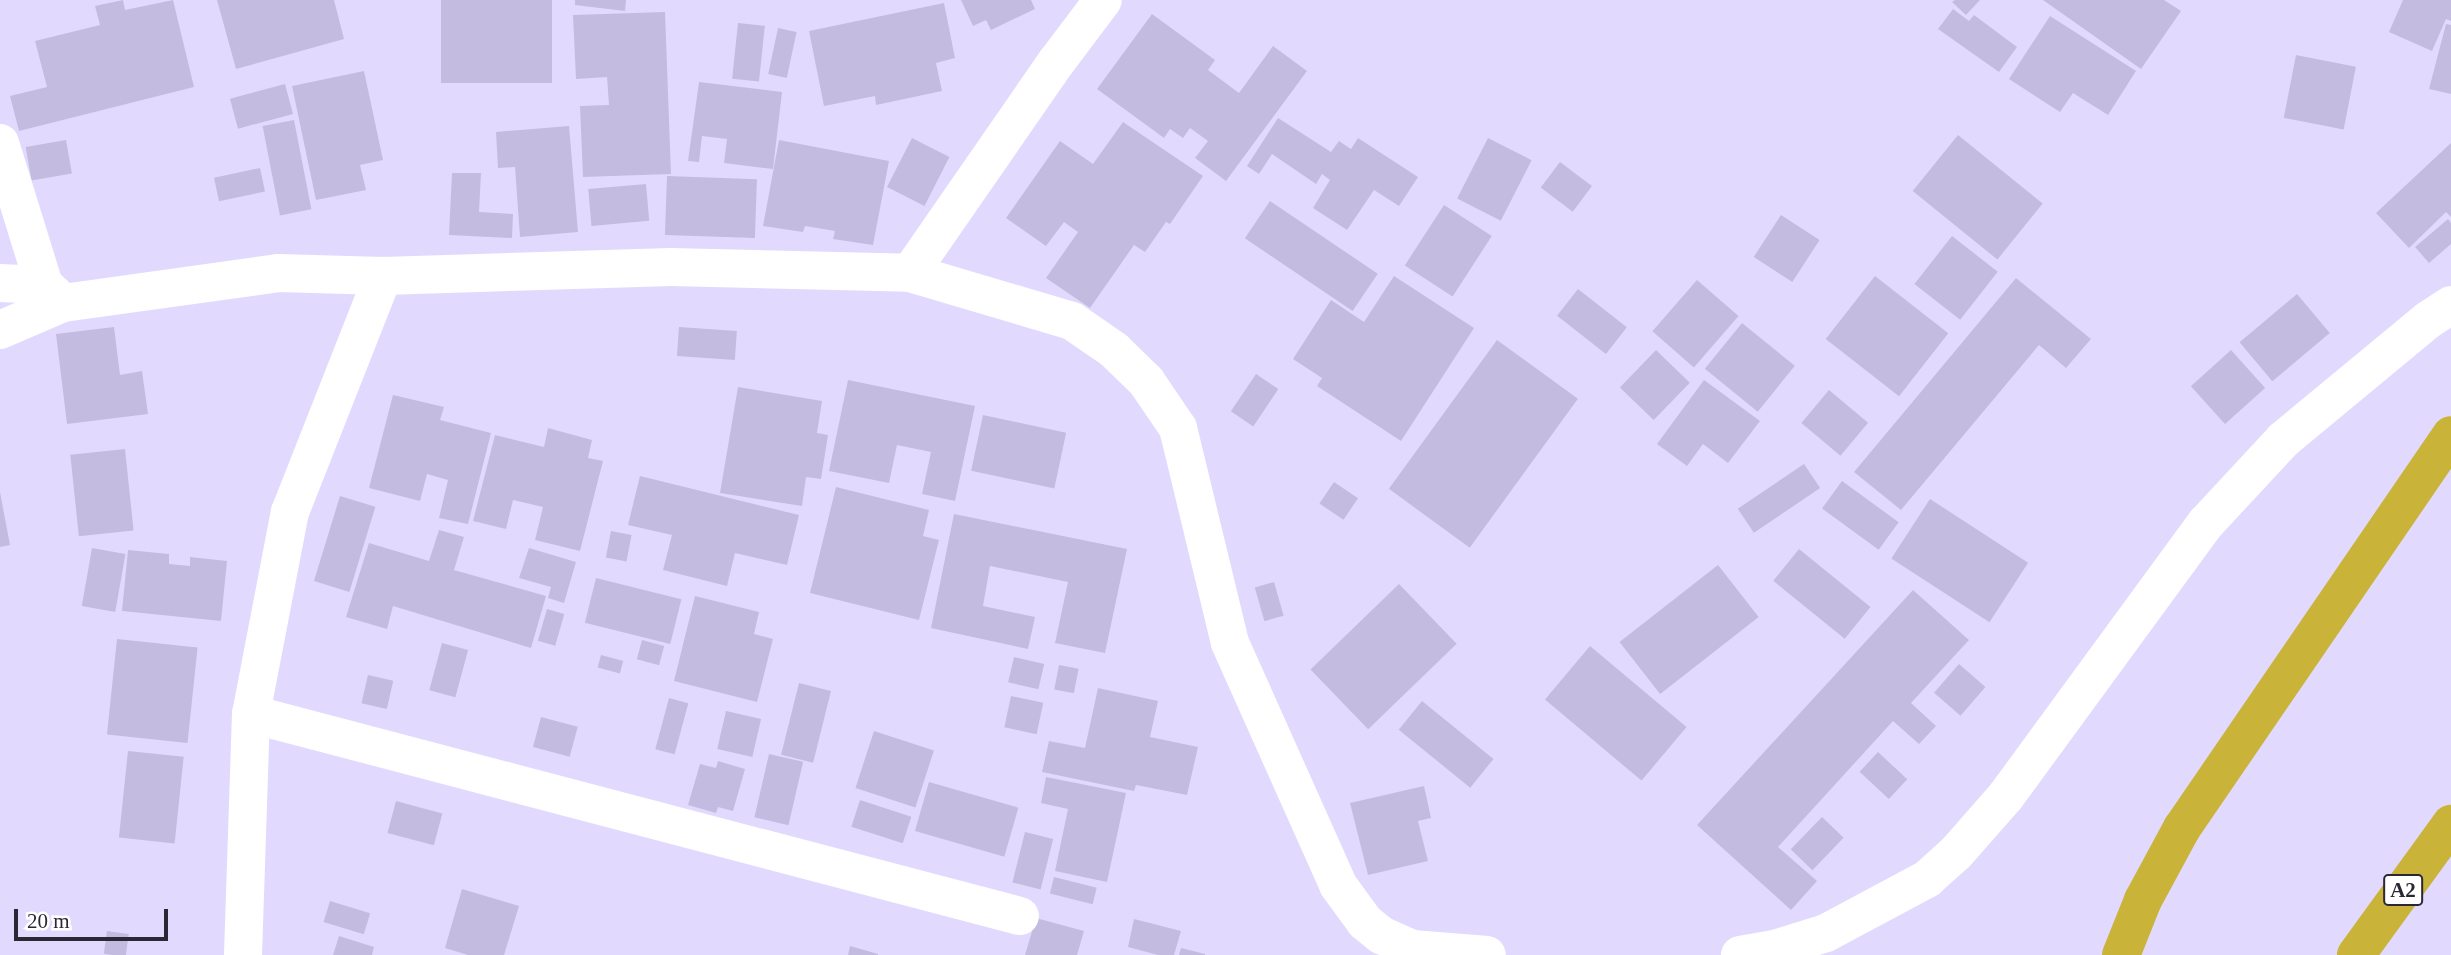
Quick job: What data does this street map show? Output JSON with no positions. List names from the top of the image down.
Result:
{
  "streets": {
    "highway": ["A2"]
  },
  "scale_bar": "20 m"
}
